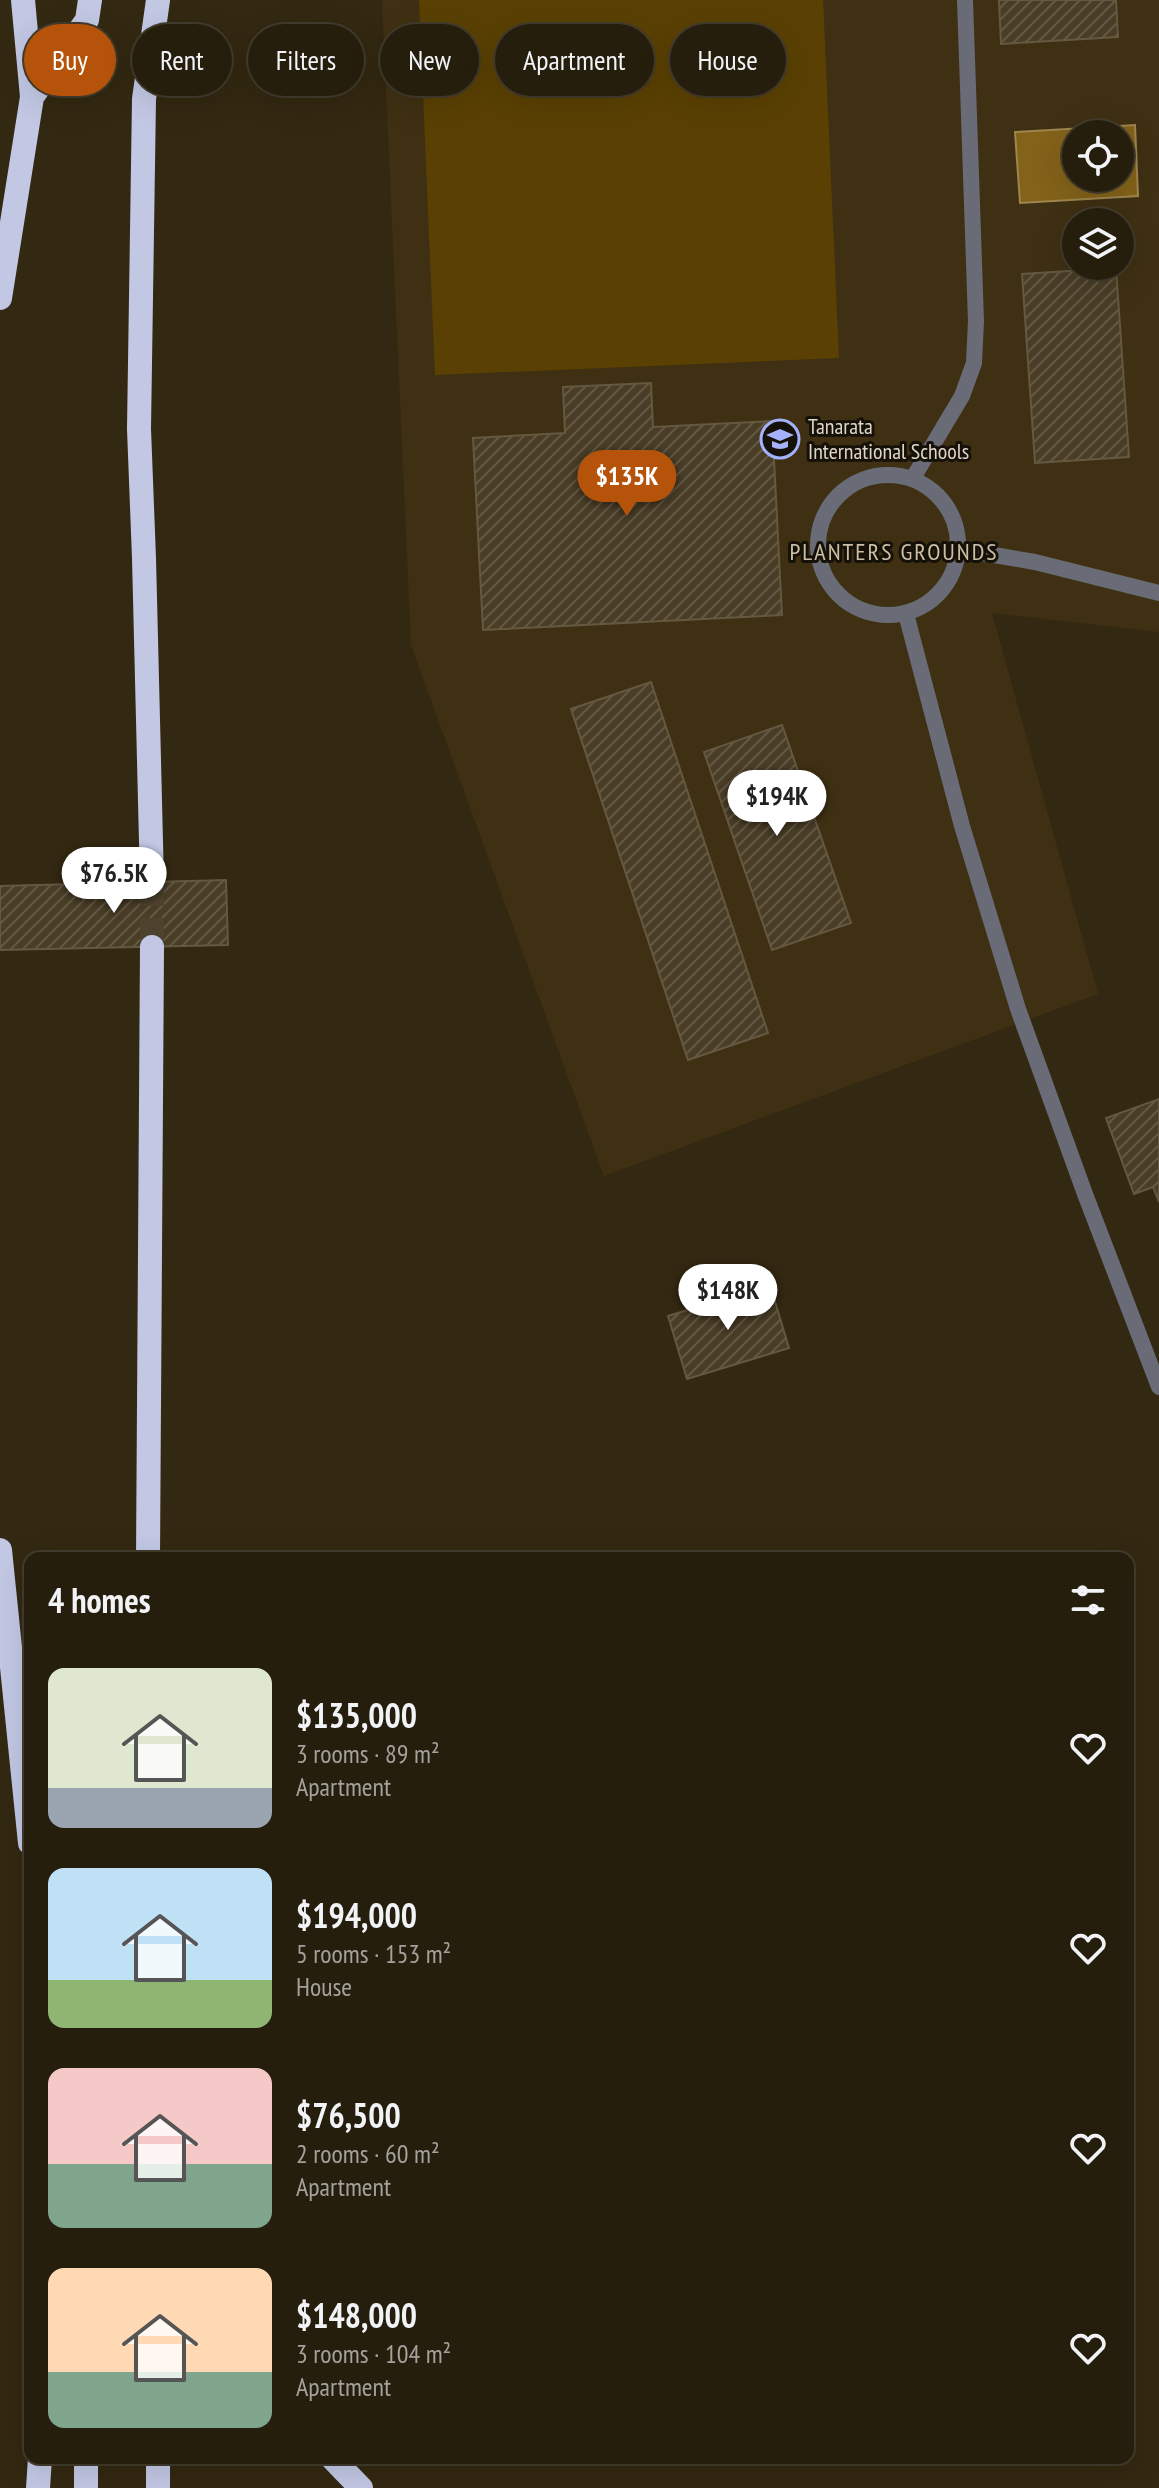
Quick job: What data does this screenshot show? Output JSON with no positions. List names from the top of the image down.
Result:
{
  "districts": ["PLANTERS GROUNDS"],
  "places": {
    "school or university": ["Tanarata International Schools"]
  },
  "page": {
    "chip": [
      "Buy",
      "Rent",
      "Filters",
      "New",
      "Apartment",
      "House"
    ],
    "price": [
      "$135K",
      "$194K",
      "$76.5K",
      "$148K"
    ],
    "heading": "4 homes",
    "list": [
      {
        "name": "$135,000",
        "note": "3 rooms · 89 m² · Apartment"
      },
      {
        "name": "$194,000",
        "note": "5 rooms · 153 m² · House"
      },
      {
        "name": "$76,500",
        "note": "2 rooms · 60 m² · Apartment"
      },
      {
        "name": "$148,000",
        "note": "3 rooms · 104 m² · Apartment"
      }
    ]
  }
}
